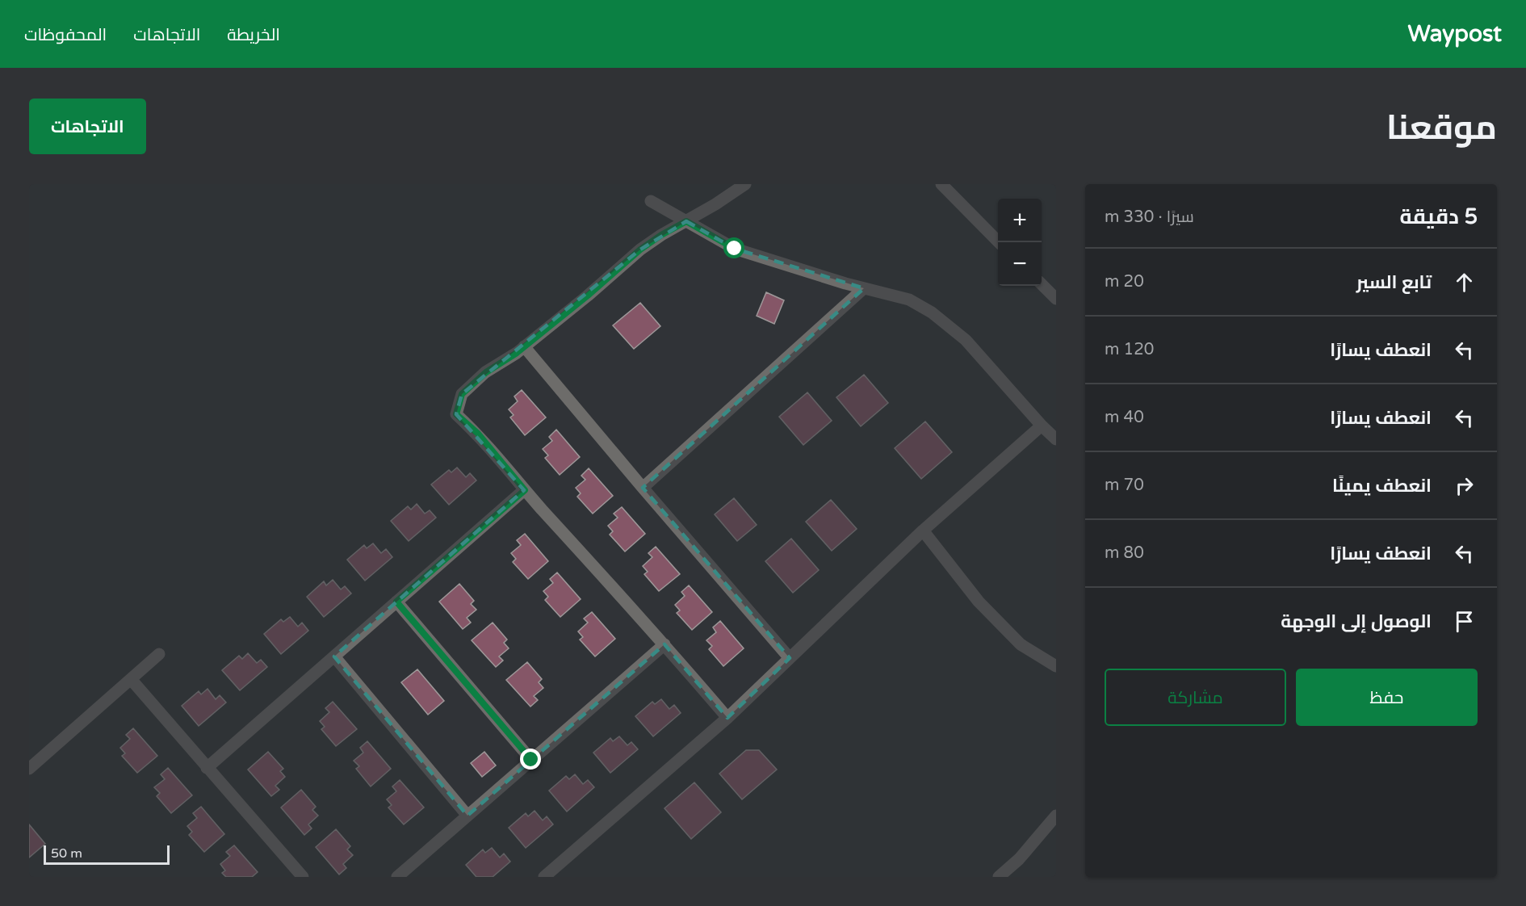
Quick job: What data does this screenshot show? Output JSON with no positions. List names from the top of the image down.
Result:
{
  "scale_bar": "50 m",
  "page": {
    "header": "Waypost",
    "nav": ["الخريطة", "الاتجاهات", "المحفوظات"],
    "title": "موقعنا",
    "buttons": [
      "الاتجاهات",
      ["حفظ", "مشاركة"]
    ],
    "heading": ["5 دقيقة", "سيرًا · 330 m"],
    "map_buttons": ["+", "−"],
    "list": [
      ["تابع السير", "20 m"],
      ["انعطف يسارًا", "120 m"],
      ["انعطف يسارًا", "40 m"],
      ["انعطف يمينًا", "70 m"],
      ["انعطف يسارًا", "80 m"],
      "الوصول إلى الوجهة"
    ],
    "scale": "50 m"
  }
}
